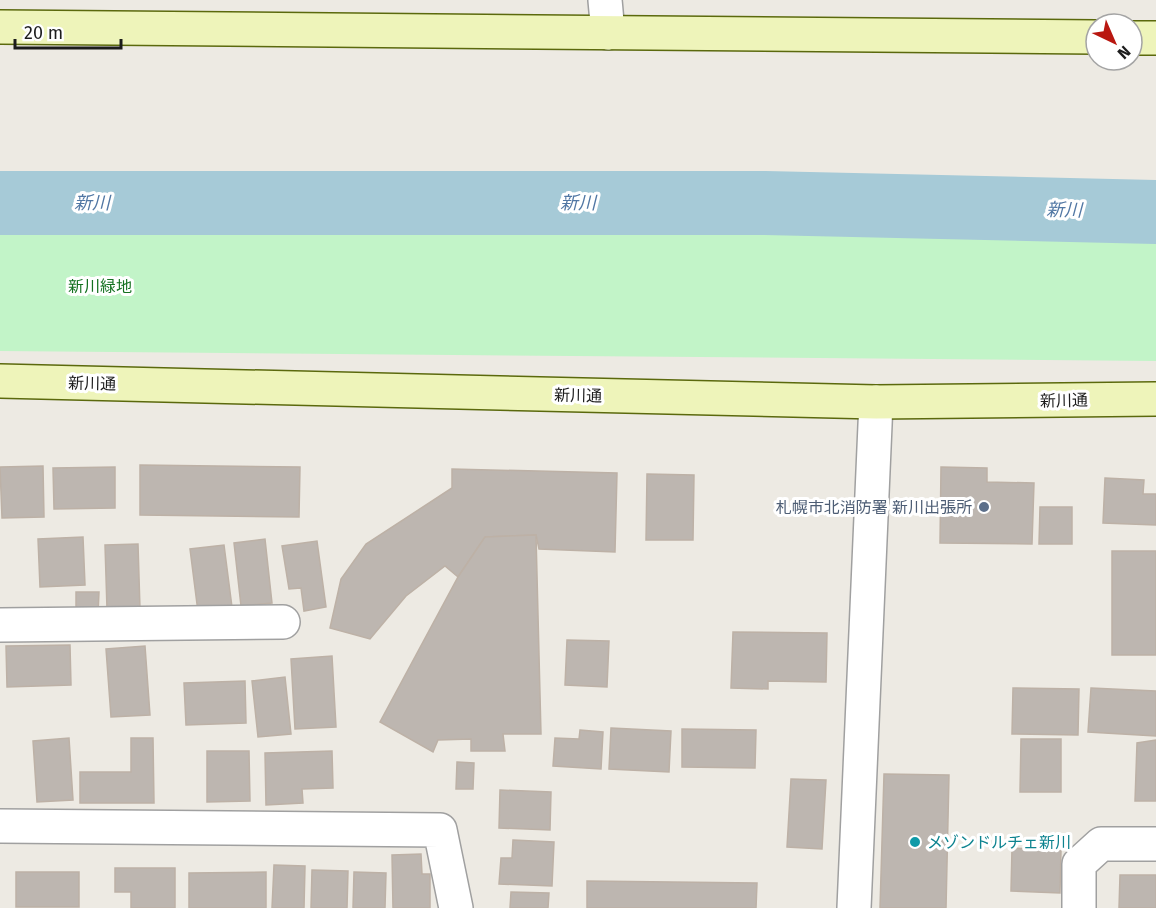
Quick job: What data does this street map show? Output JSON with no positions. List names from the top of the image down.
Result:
{
  "streets": {
    "street": ["新川通"]
  },
  "water": ["新川"],
  "parks": ["新川緑地"],
  "places": ["札幌市北消防署 新川出張所", "メゾンドルチェ新川"],
  "scale_bar": "20 m",
  "north": "bottom right"
}
